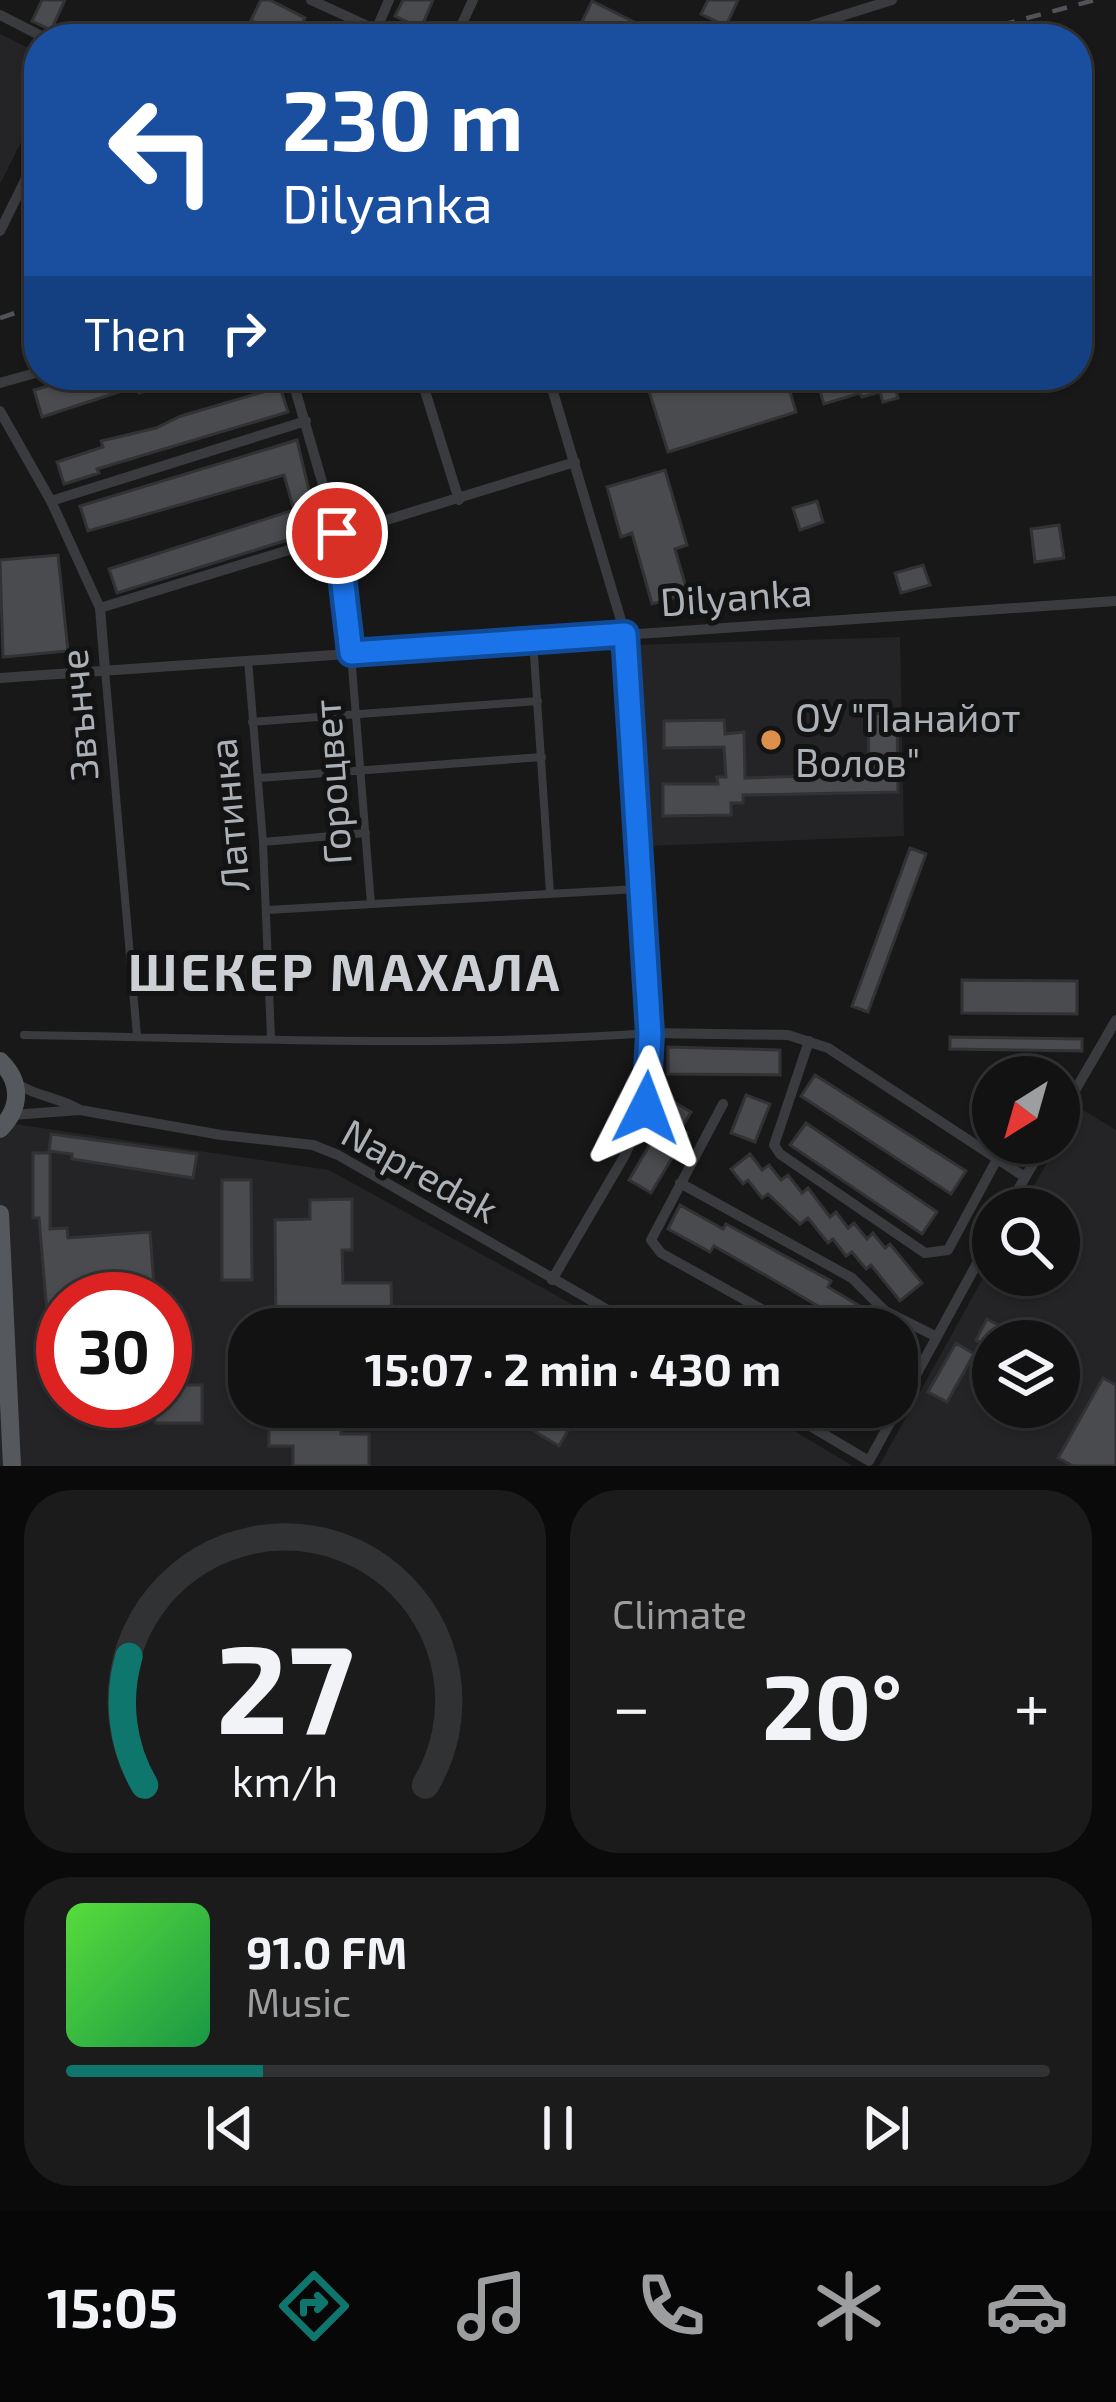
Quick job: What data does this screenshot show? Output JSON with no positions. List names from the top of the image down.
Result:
{
  "streets": {
    "street": [
      "Dilyanka",
      "Звънче",
      "Гороцвет",
      "Латинка",
      "Napredak"
    ]
  },
  "crossings": [
    ["Dilyanka", "Звънче"],
    ["Dilyanka", "Гороцвет"],
    ["Dilyanka", "Латинка"]
  ],
  "districts": ["ШЕКЕР МАХАЛА"],
  "places": ["ОУ \"Панайот Волов\""],
  "north": "bottom left",
  "page": {
    "turn": ["230 m", "Dilyanka"],
    "then": "Then",
    "limit": "30",
    "trip": "15:07 · 2 min · 430 m",
    "tile": "Climate",
    "heat": ["−", "20°", "+"],
    "song": ["91.0 FM", "Music"],
    "tabs": "15:05",
    "gauge": ["27", "km/h"]
  }
}
